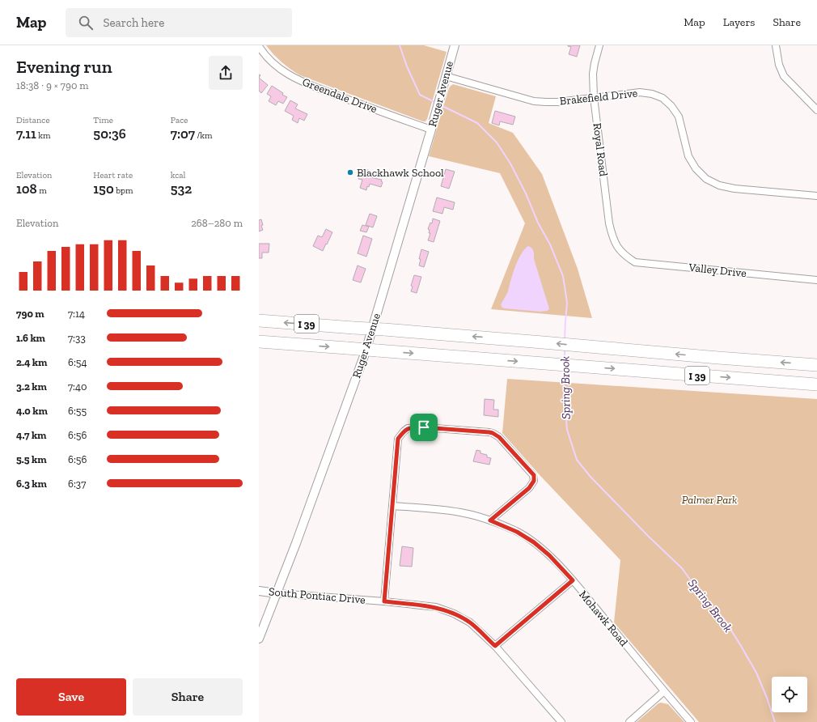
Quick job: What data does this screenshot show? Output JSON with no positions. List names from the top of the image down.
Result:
{
  "streets": {
    "highway": ["I 39"],
    "street": [
      "Ruger Avenue",
      "Greendale Drive",
      "Brakefield Drive",
      "Royal Road",
      "Valley Drive",
      "South Pontiac Drive",
      "Mohawk Road"
    ]
  },
  "crossings": [
    ["Ruger Avenue", "Greendale Drive"],
    ["Ruger Avenue", "Brakefield Drive"],
    ["Ruger Avenue", "South Pontiac Drive"],
    ["Brakefield Drive", "Royal Road"],
    ["Royal Road", "Valley Drive"]
  ],
  "water": ["Spring Brook"],
  "parks": ["Palmer Park"],
  "places": ["Blackhawk School"],
  "page": {
    "header": "Map",
    "search": "Search here",
    "nav": ["Map", "Layers", "Share"],
    "heading": ["Evening run", "18:38 · 9 × 790 m"],
    "stats": [
      ["Distance", "7.11 km"],
      ["Time", "50:36"],
      ["Pace", "7:07 /km"],
      ["Elevation", "108 m"],
      ["Heart rate", "150 bpm"],
      ["kcal", "532"]
    ],
    "chart": ["Elevation", "268–280 m"],
    "list": [
      {
        "name": "790 m",
        "note": "7:14"
      },
      {
        "name": "1.6 km",
        "note": "7:33"
      },
      {
        "name": "2.4 km",
        "note": "6:54"
      },
      {
        "name": "3.2 km",
        "note": "7:40"
      },
      {
        "name": "4.0 km",
        "note": "6:55"
      },
      {
        "name": "4.7 km",
        "note": "6:56"
      },
      {
        "name": "5.5 km",
        "note": "6:56"
      },
      {
        "name": "6.3 km",
        "note": "6:37"
      }
    ],
    "buttons": ["Save", "Share"]
  }
}
